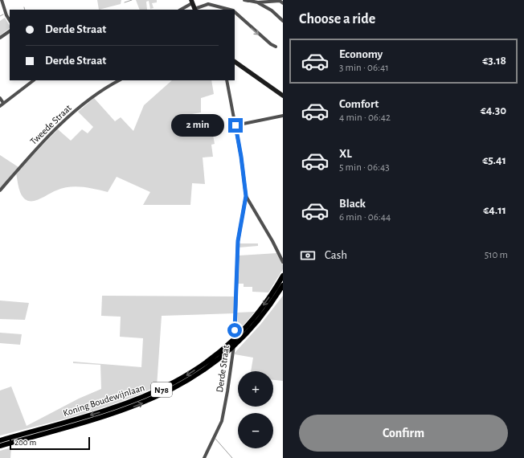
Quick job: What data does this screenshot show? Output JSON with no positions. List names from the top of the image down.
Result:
{
  "streets": {
    "main road": ["N78", "Koning Boudewijnlaan"],
    "street": ["Tweede Straat", "Derde Straat"]
  },
  "crossings": [
    ["Derde Straat", "Koning Boudewijnlaan"]
  ],
  "scale_bar": "200 m",
  "page": {
    "heading": "Choose a ride",
    "banner": ["Derde Straat", "Derde Straat"],
    "list": [
      {
        "name": "Economy",
        "note": "3 min · 06:41",
        "value": "€3.18"
      },
      {
        "name": "Comfort",
        "note": "4 min · 06:42",
        "value": "€4.30"
      },
      {
        "name": "XL",
        "note": "5 min · 06:43",
        "value": "€5.41"
      },
      {
        "name": "Black",
        "note": "6 min · 06:44",
        "value": "€4.11"
      }
    ],
    "bubble": "2 min",
    "pay": ["Cash", "510 m"],
    "map_buttons": ["+", "−"],
    "buttons": "Confirm",
    "scale": "200 m"
  }
}
